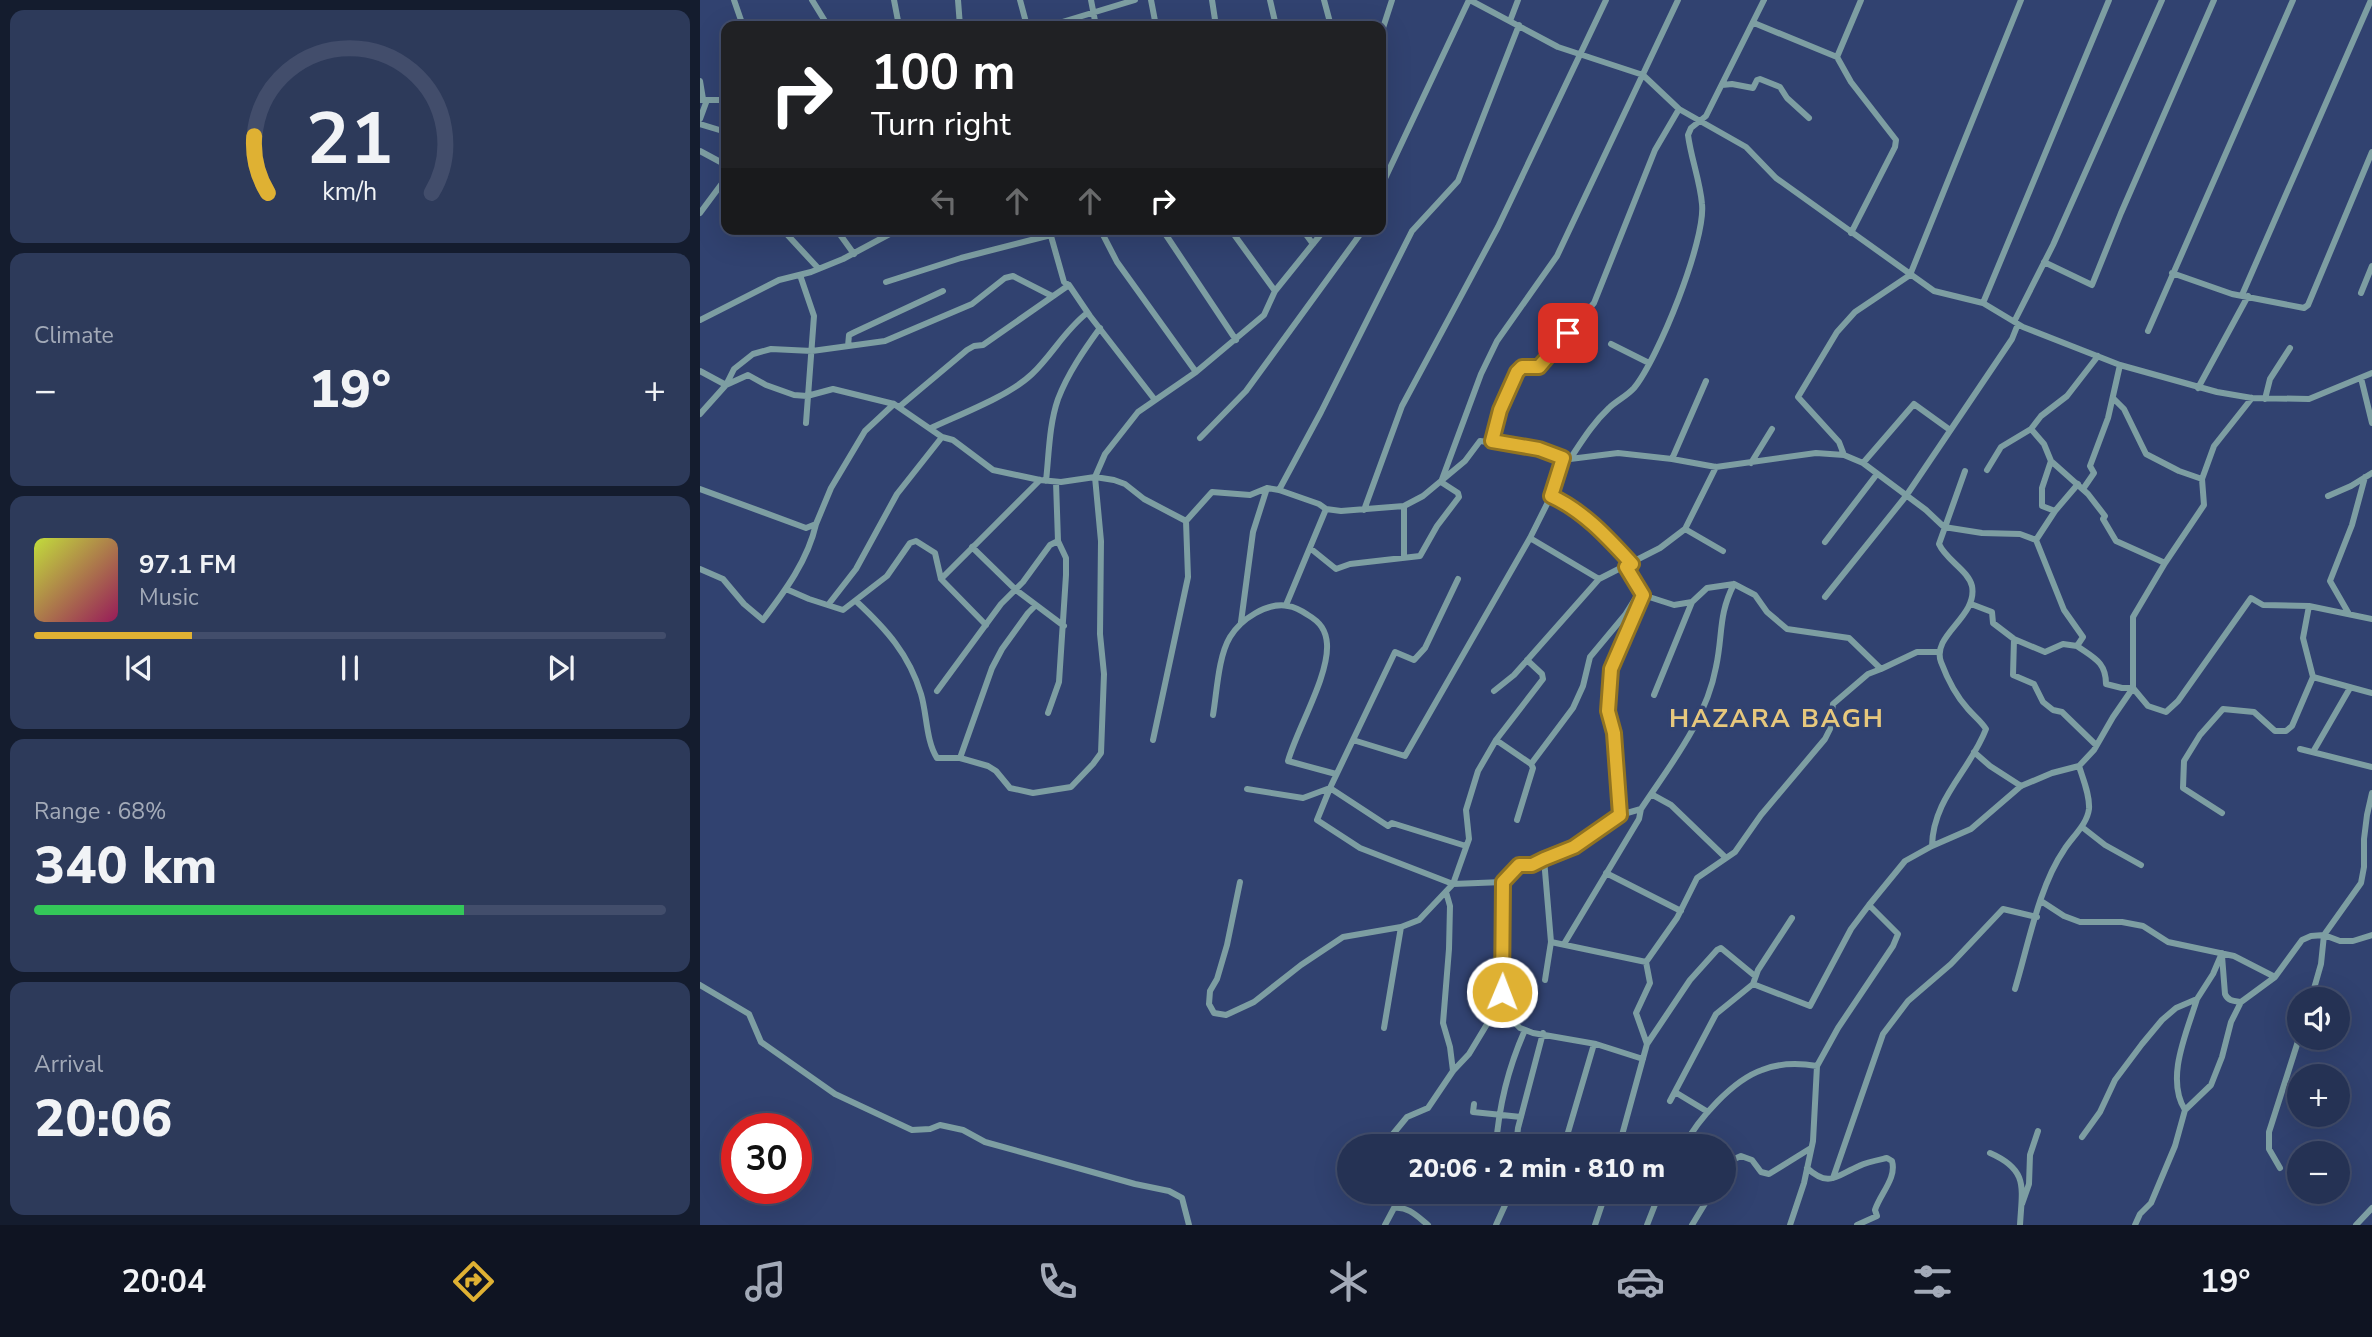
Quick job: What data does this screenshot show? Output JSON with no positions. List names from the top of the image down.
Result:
{
  "districts": ["HAZARA BAGH"],
  "page": {
    "turn": ["100 m", "Turn right"],
    "tile": [
      "Climate",
      ["Range · 68%", "340 km"],
      ["Arrival", "20:06"]
    ],
    "heat": ["−", "19°", "+"],
    "song": ["97.1 FM", "Music"],
    "map_buttons": ["+", "−"],
    "limit": "30",
    "trip": "20:06 · 2 min · 810 m",
    "tabs": ["20:04", "19°"],
    "gauge": ["21", "km/h"]
  }
}
